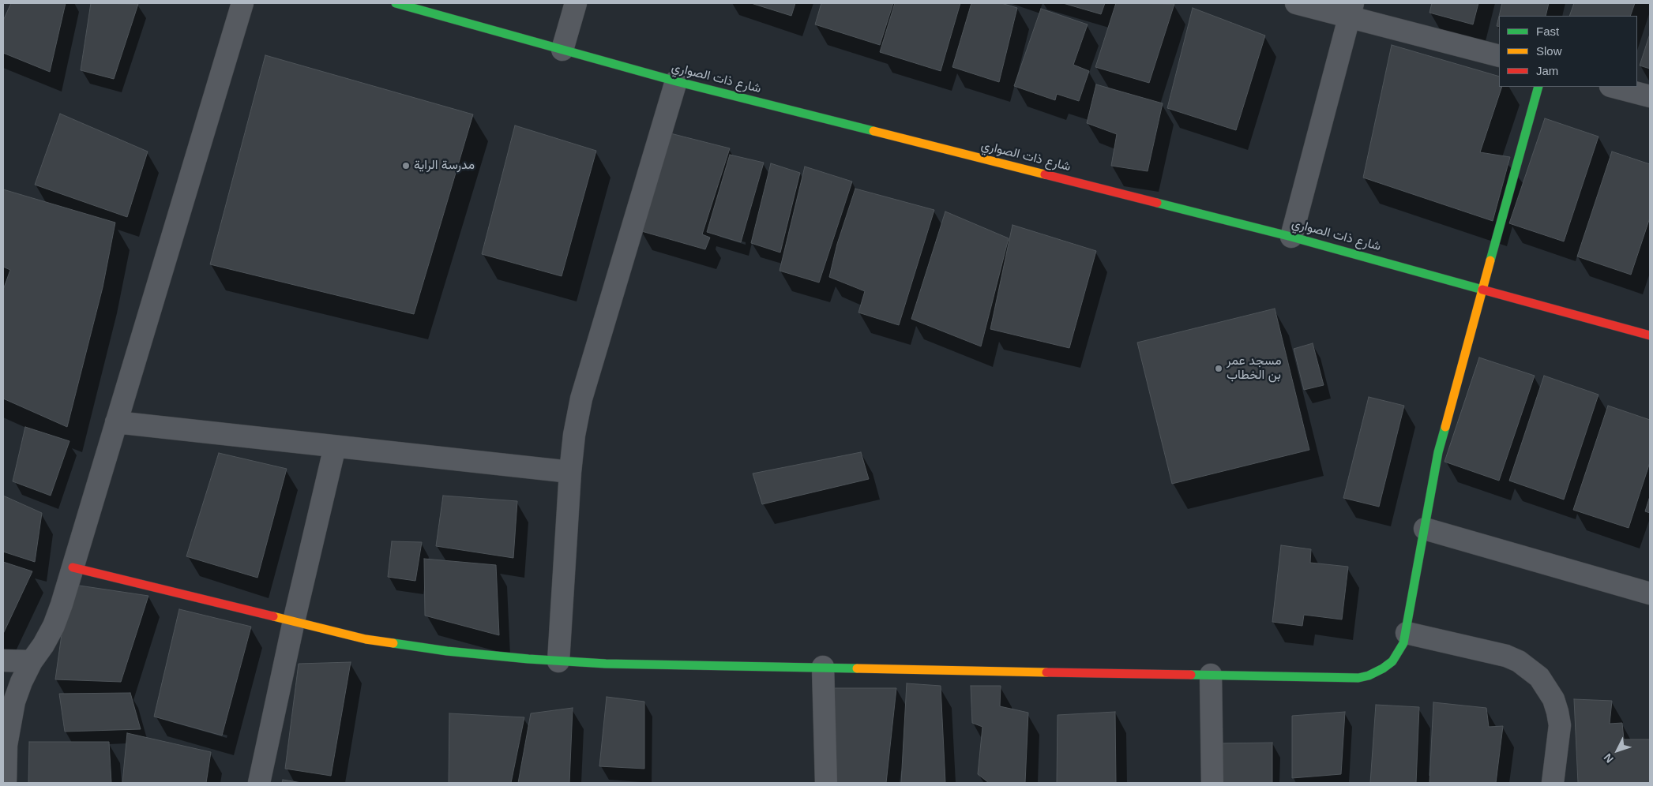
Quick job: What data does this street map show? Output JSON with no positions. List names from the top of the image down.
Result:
{
  "streets": {
    "street": ["شارع ذات الصواري"]
  },
  "places": ["مدرسة الراية", "مسجد عمر بن الخطاب"],
  "legend": ["Fast", "Slow", "Jam"],
  "north": "bottom left"
}
